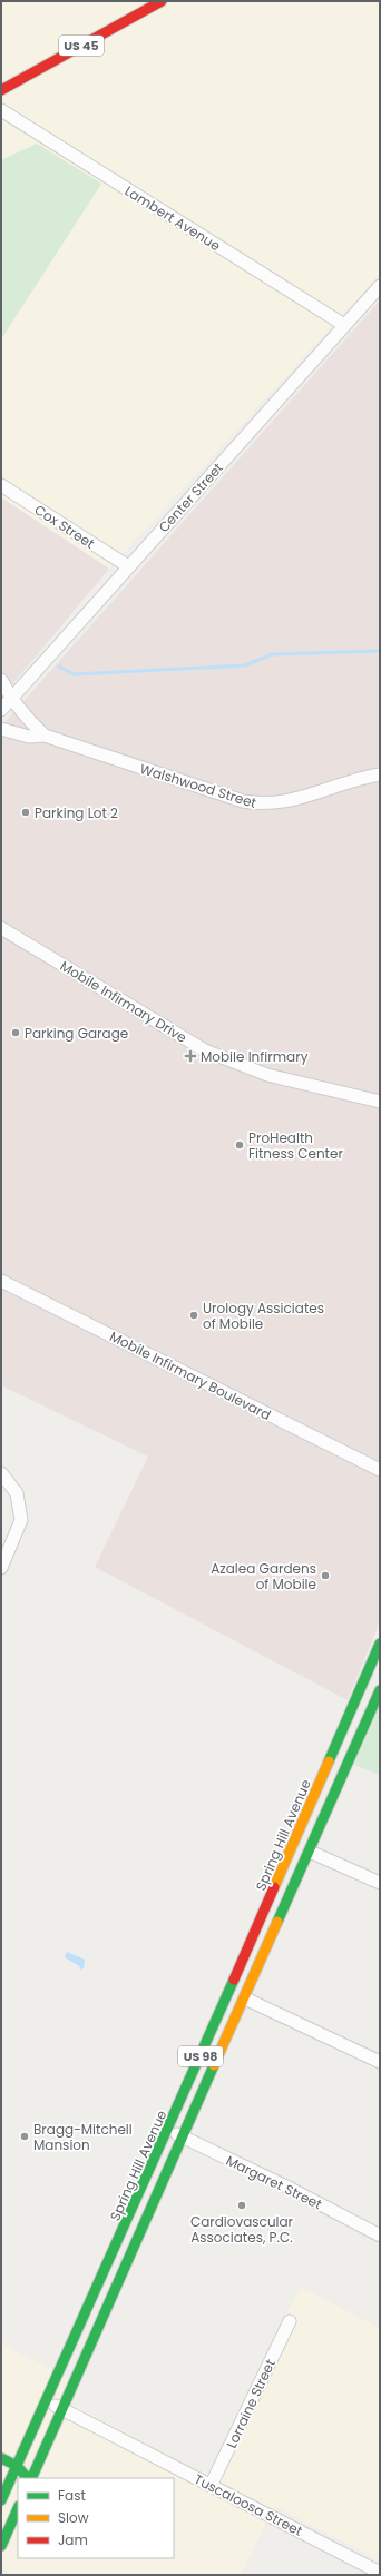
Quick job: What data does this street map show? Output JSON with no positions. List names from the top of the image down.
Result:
{
  "streets": {
    "main road": ["US 45", "Spring Hill Avenue", "US 98"],
    "street": [
      "Lambert Avenue",
      "Center Street",
      "Cox Street",
      "Walshwood Street",
      "Mobile Infirmary Drive",
      "Mobile Infirmary Boulevard",
      "Margaret Street",
      "Lorraine Street",
      "Tuscaloosa Street"
    ]
  },
  "crossings": [
    ["Lambert Avenue", "Center Street"],
    ["Center Street", "Cox Street"],
    ["Center Street", "Walshwood Street"],
    ["Spring Hill Avenue", "Margaret Street"],
    ["Spring Hill Avenue", "Tuscaloosa Street"],
    ["US 98", "Margaret Street"],
    ["US 98", "Tuscaloosa Street"],
    ["Lorraine Street", "Tuscaloosa Street"]
  ],
  "places": {
    "other": [
      "Parking Lot 2",
      "Parking Garage",
      "ProHealth Fitness Center",
      "Urology Assiciates of Mobile",
      "Azalea Gardens of Mobile",
      "Bragg-Mitchell Mansion",
      "Cardiovascular Associates, P.C."
    ],
    "health": ["Mobile Infirmary"]
  },
  "legend": ["Fast", "Slow", "Jam"]
}
